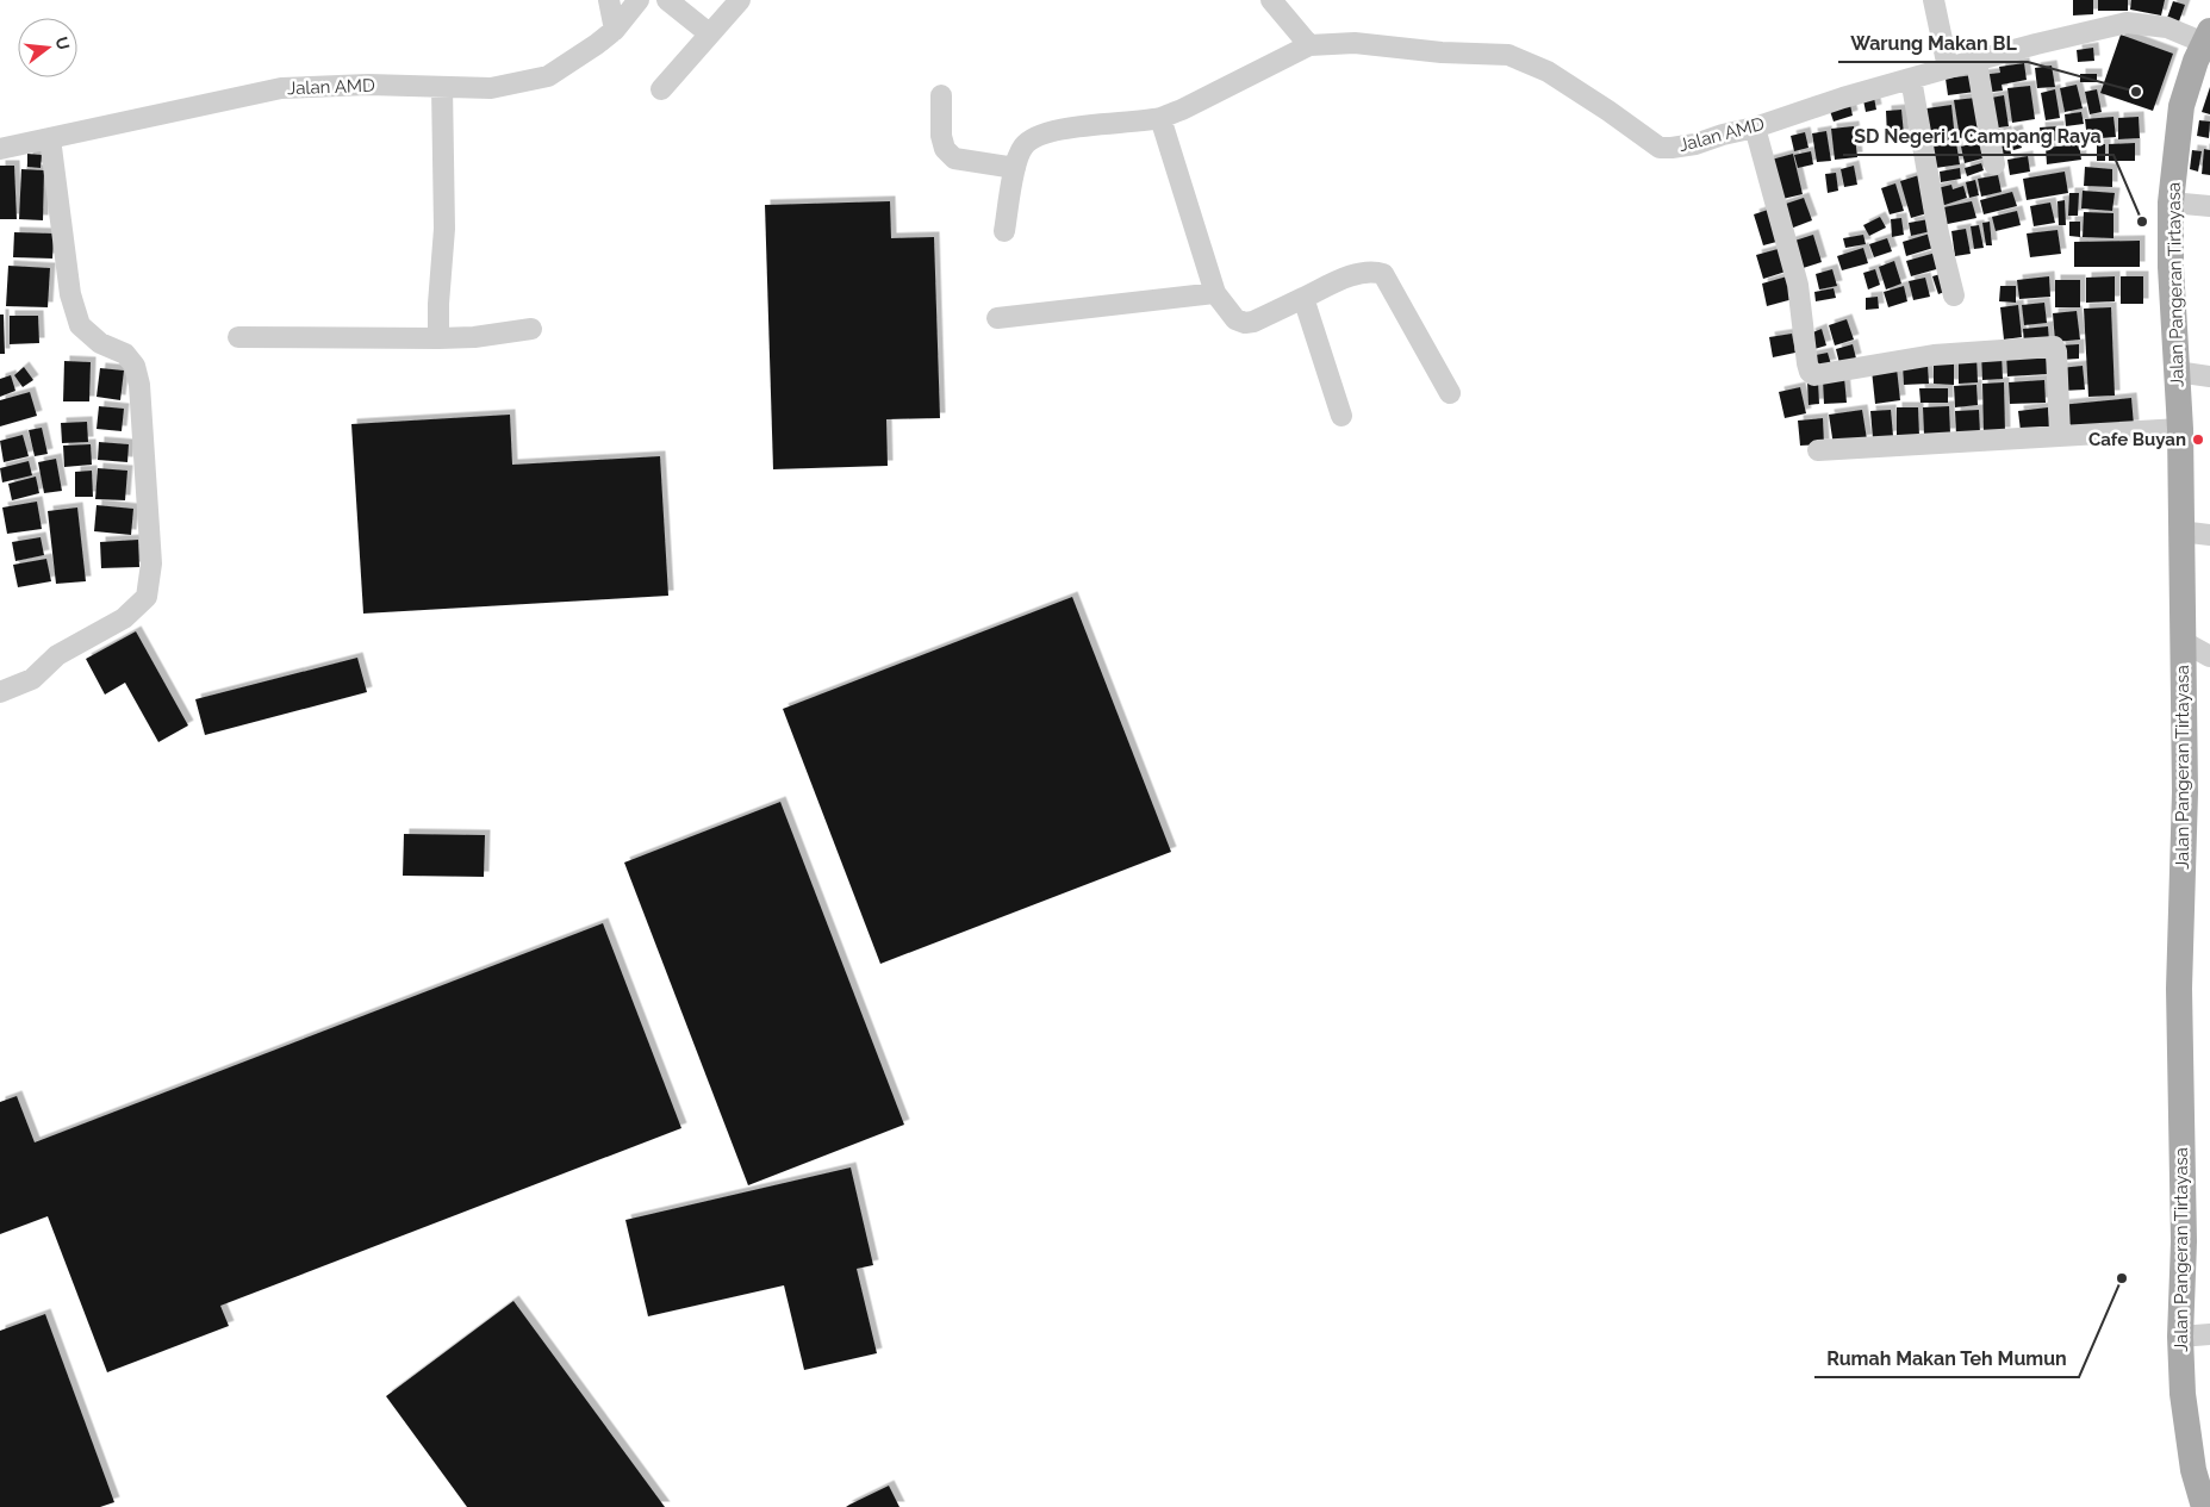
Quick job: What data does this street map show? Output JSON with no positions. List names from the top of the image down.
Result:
{
  "streets": {
    "main road": ["Jalan Pangeran Tirtayasa"],
    "street": ["Jalan AMD"]
  },
  "crossings": [
    ["Jalan AMD", "Jalan Pangeran Tirtayasa"]
  ],
  "places": [
    "Warung Makan BL",
    "SD Negeri 1 Campang Raya",
    "Cafe Buyan",
    "Rumah Makan Teh Mumun"
  ],
  "north": "right"
}
